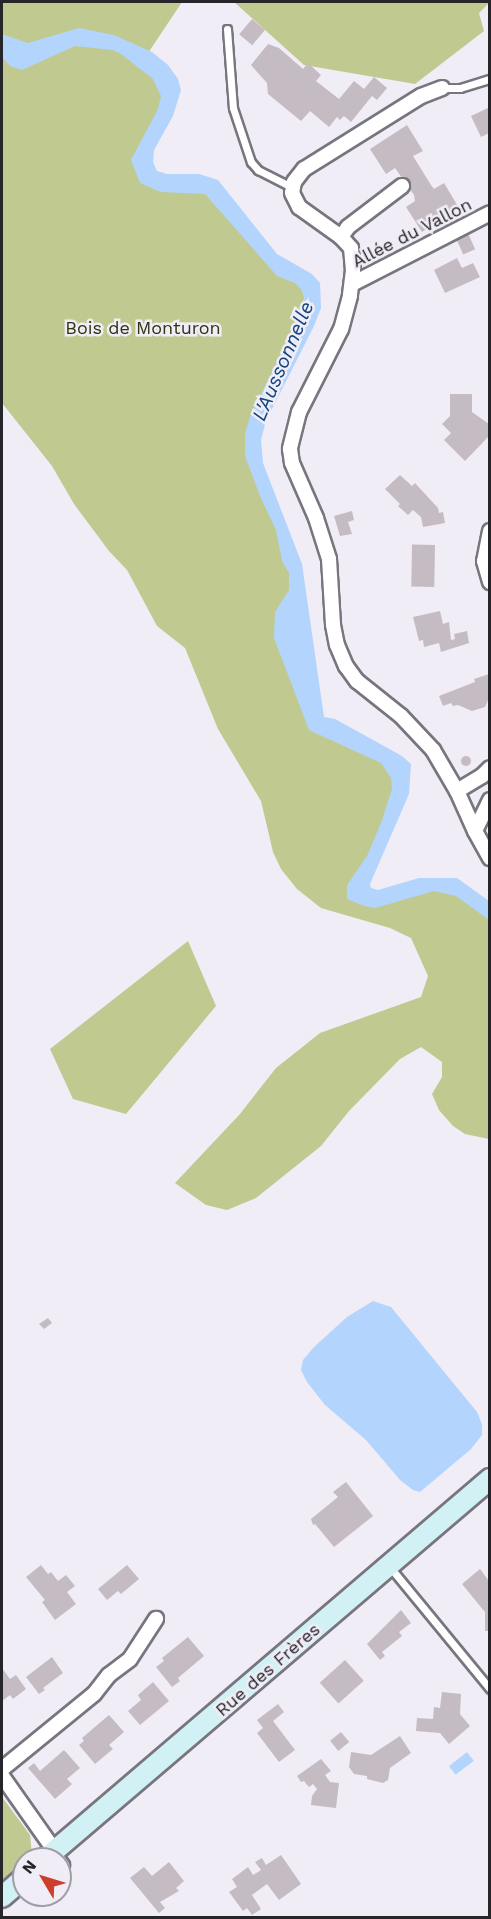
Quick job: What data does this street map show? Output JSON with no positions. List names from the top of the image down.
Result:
{
  "streets": {
    "main road": ["Rue des Frères"],
    "street": ["Allée du Vallon"]
  },
  "water": ["L'Aussonnelle"],
  "parks": ["Bois de Monturon"],
  "north": "top left"
}
